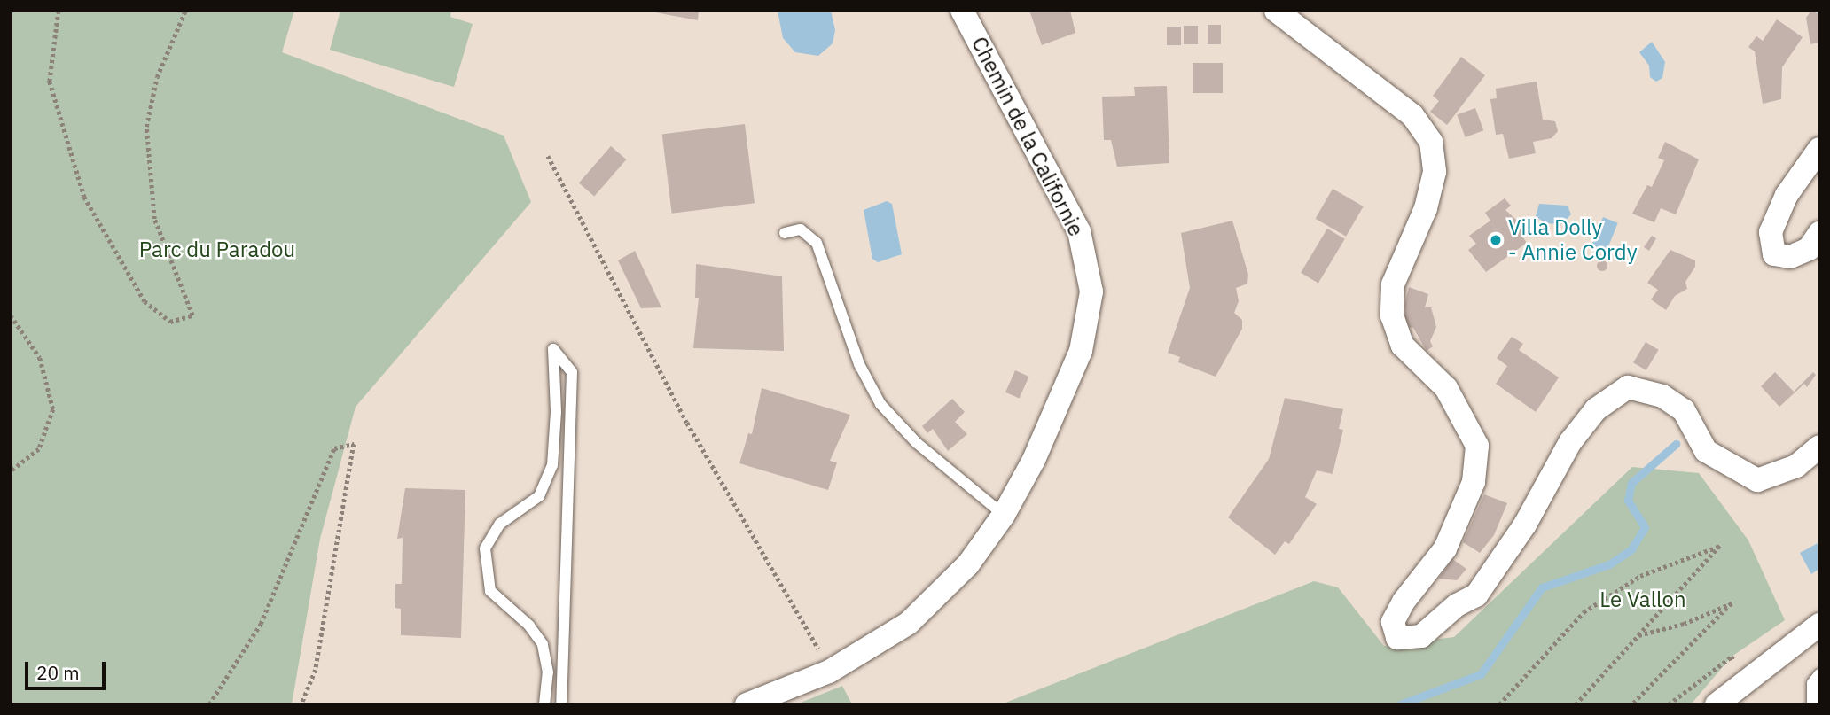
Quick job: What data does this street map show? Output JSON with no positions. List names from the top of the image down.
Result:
{
  "streets": {
    "street": ["Chemin de la Californie"]
  },
  "parks": ["Parc du Paradou", "Le Vallon"],
  "places": ["Villa Dolly - Annie Cordy"],
  "scale_bar": "20 m"
}
